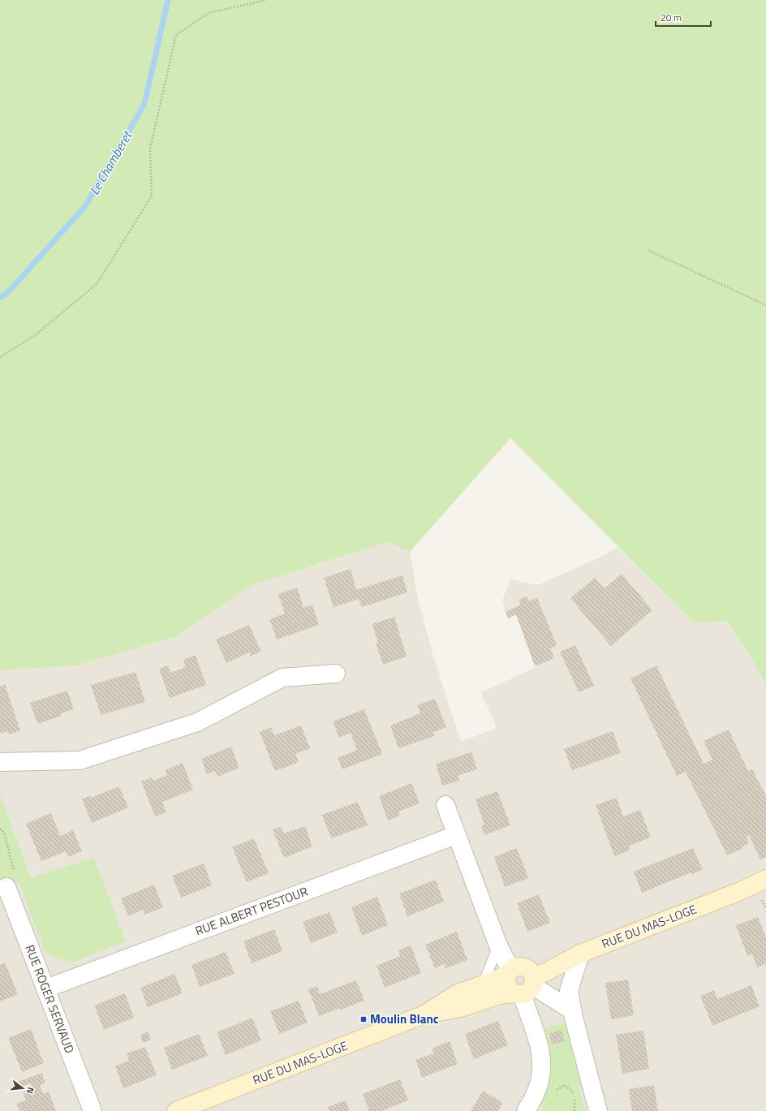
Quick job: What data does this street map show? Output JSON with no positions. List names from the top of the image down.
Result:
{
  "streets": {
    "main road": ["RUE DU MAS-LOGE"],
    "street": ["RUE ALBERT PESTOUR", "RUE ROGER SERVAUD"]
  },
  "crossings": [
    ["RUE ALBERT PESTOUR", "RUE ROGER SERVAUD"]
  ],
  "water": ["Le Chamberet"],
  "places": {
    "transit": ["Moulin Blanc"]
  },
  "scale_bar": "20 m",
  "north": "right"
}
